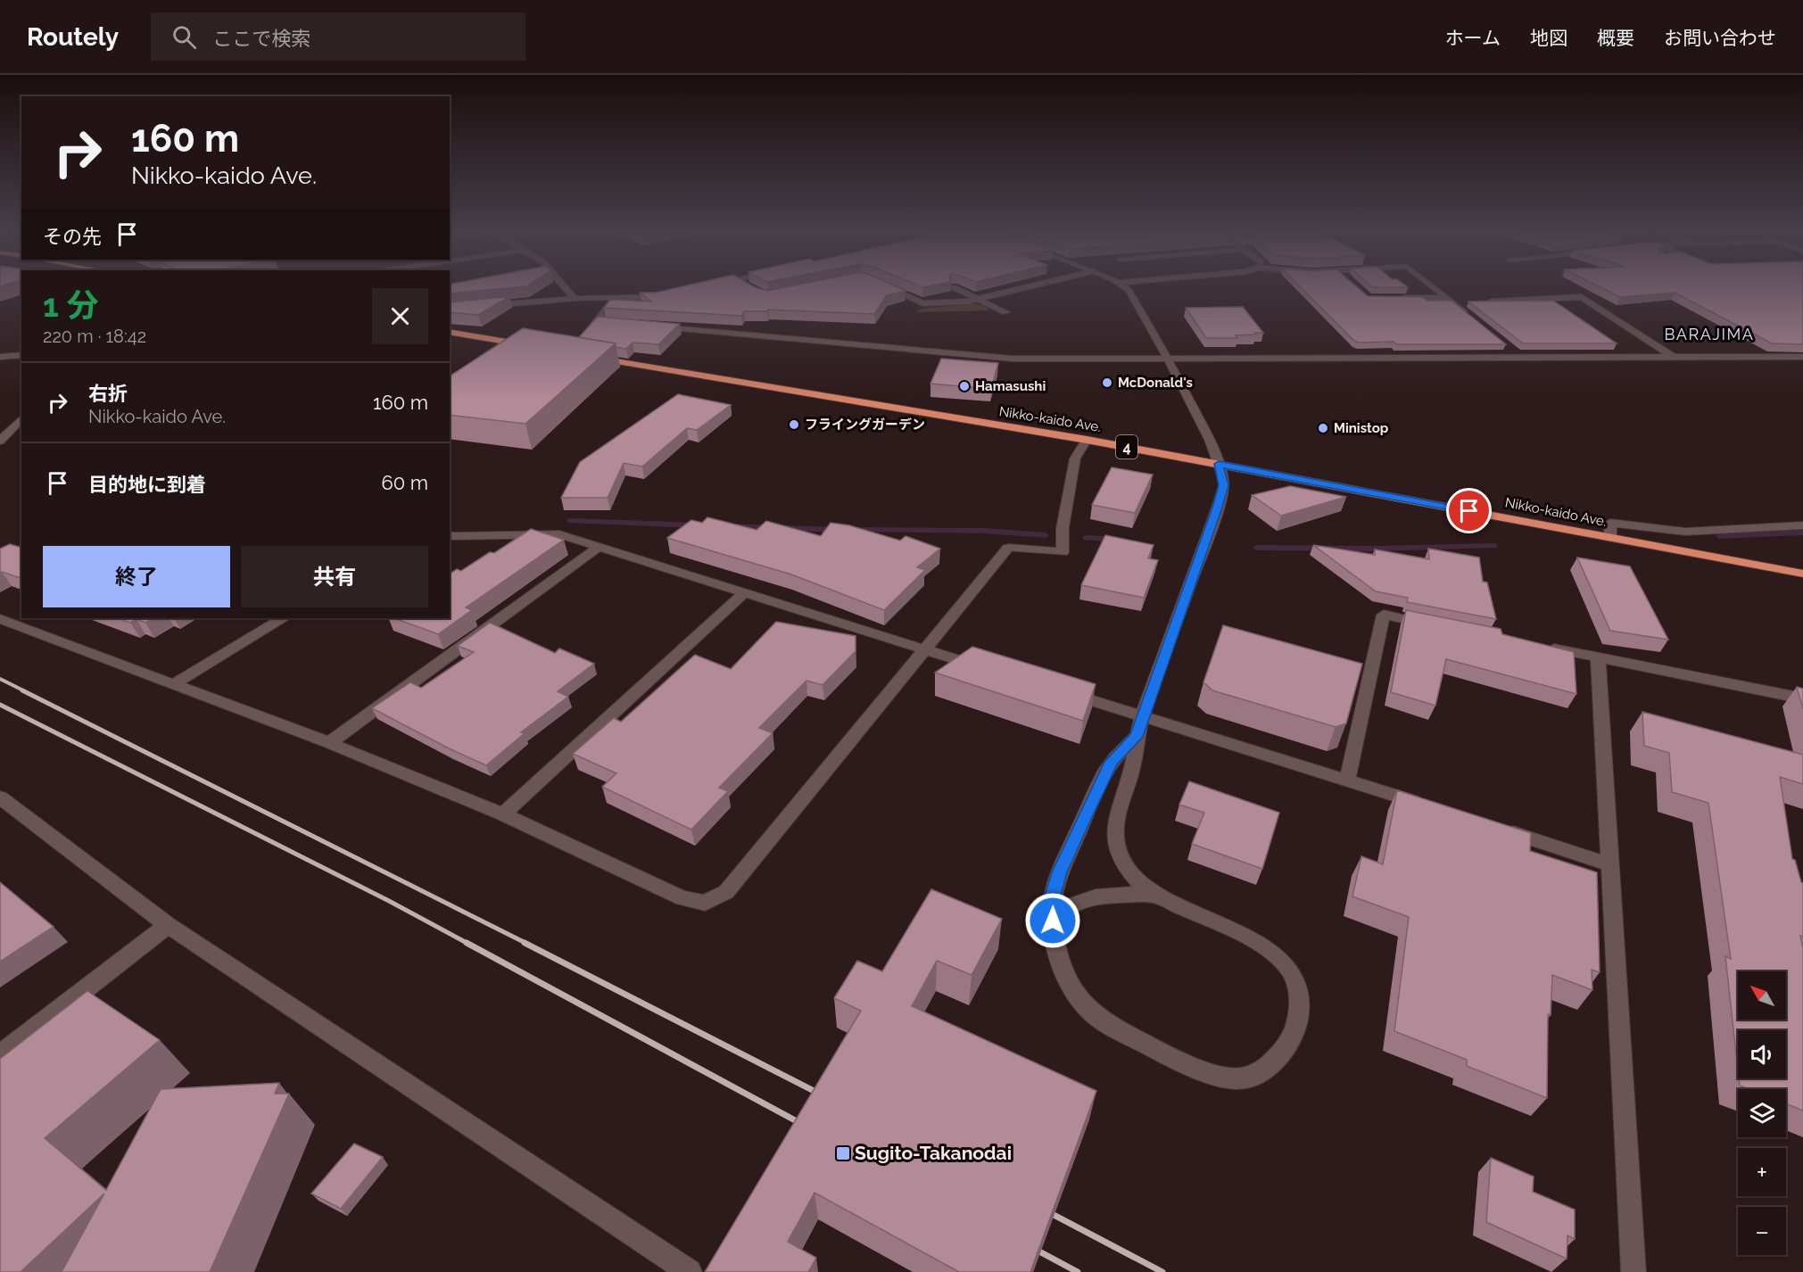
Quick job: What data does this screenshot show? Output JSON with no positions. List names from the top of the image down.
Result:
{
  "streets": {
    "highway": ["Nikko-kaido Ave.", "4"]
  },
  "districts": ["BARAJIMA"],
  "places": {
    "other": [
      "McDonald's",
      "Hamasushi",
      "フライングガーデン",
      "Ministop"
    ],
    "transit": ["Sugito-Takanodai"]
  },
  "north": "top left",
  "page": {
    "header": "Routely",
    "search": "ここで検索",
    "nav": [
      "ホーム",
      "地図",
      "概要",
      "お問い合わせ"
    ],
    "turn": ["160 m", "Nikko-kaido Ave."],
    "then": "その先",
    "heading": ["1 分", "220 m · 18:42"],
    "list": [
      {
        "name": "右折",
        "note": "Nikko-kaido Ave.",
        "value": "160 m"
      },
      {
        "name": "目的地に到着",
        "value": "60 m"
      }
    ],
    "buttons": ["終了", "共有"],
    "map_buttons": ["+", "−"]
  }
}
